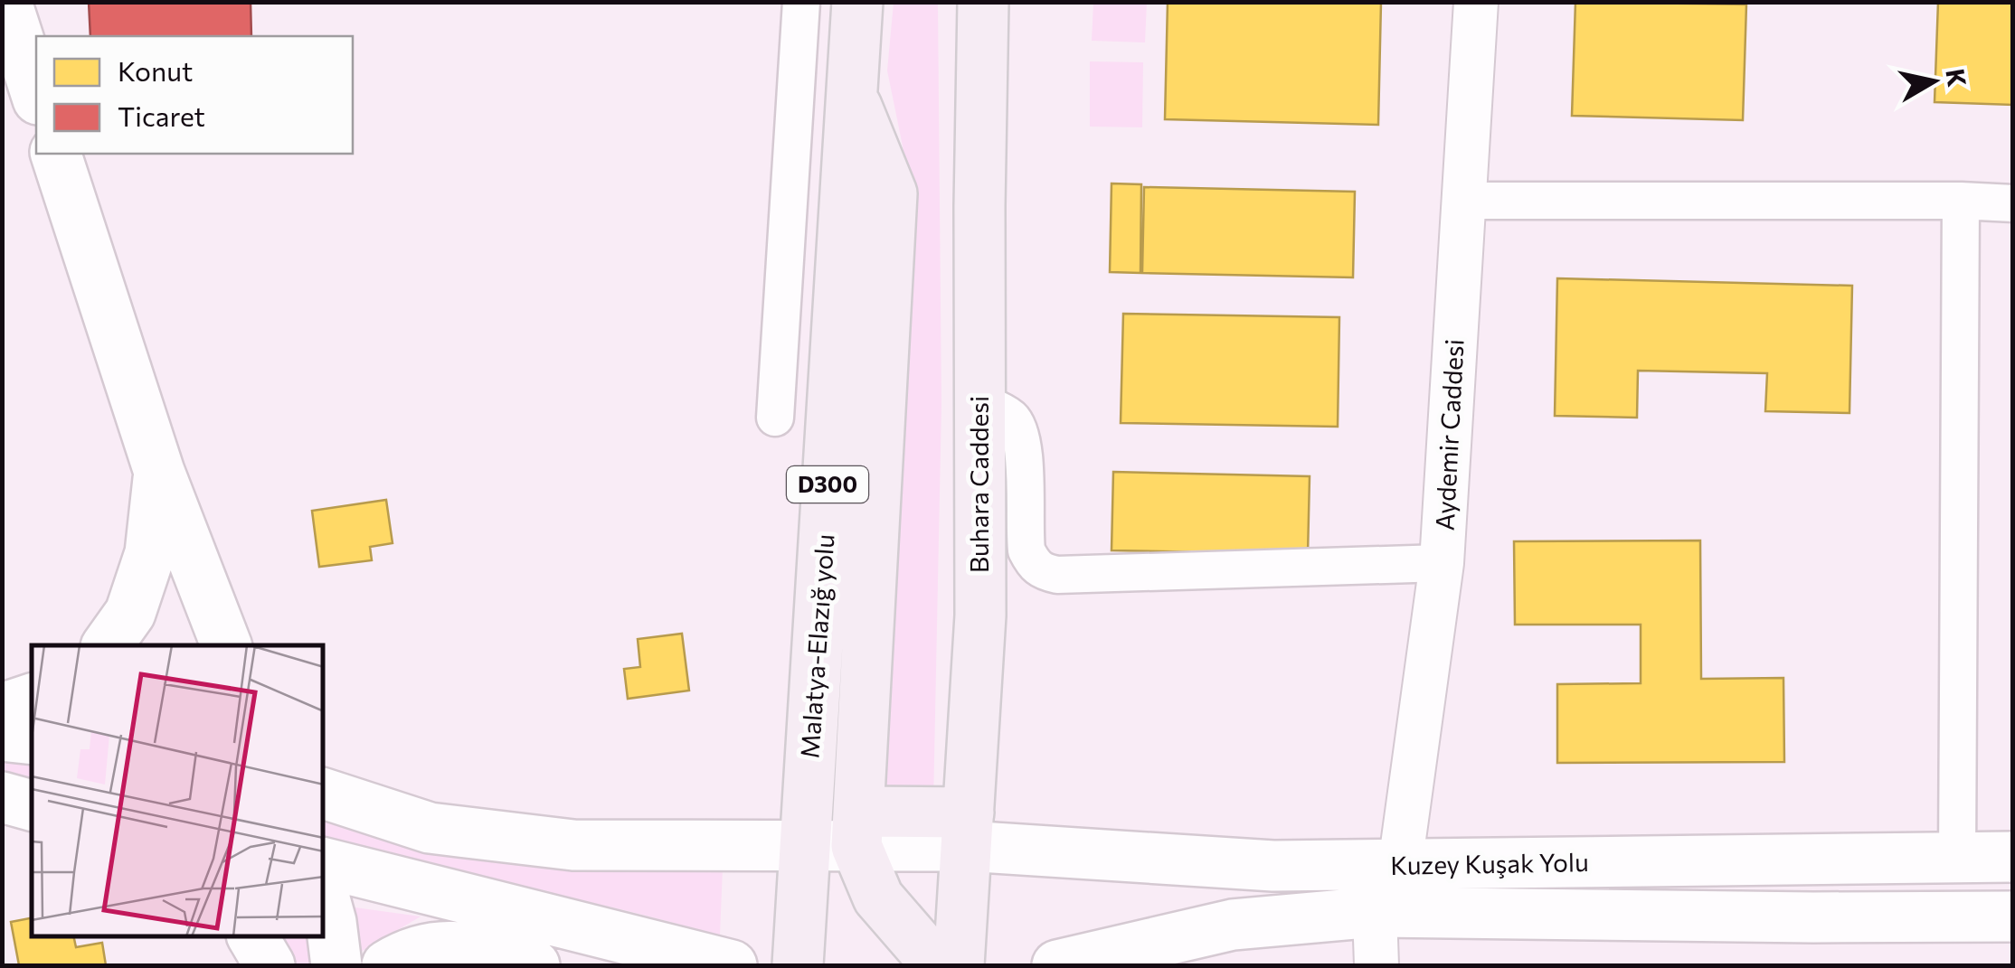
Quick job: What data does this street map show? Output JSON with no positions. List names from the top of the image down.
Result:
{
  "streets": {
    "highway": ["D300", "Buhara Caddesi", "Malatya-Elazığ yolu"],
    "main road": ["Kuzey Kuşak Yolu"],
    "street": ["Aydemir Caddesi"]
  },
  "crossings": [
    ["Aydemir Caddesi", "Kuzey Kuşak Yolu"],
    ["Buhara Caddesi", "Kuzey Kuşak Yolu"],
    ["Malatya-Elazığ yolu", "Kuzey Kuşak Yolu"]
  ],
  "legend": ["Konut", "Ticaret"],
  "north": "right"
}
